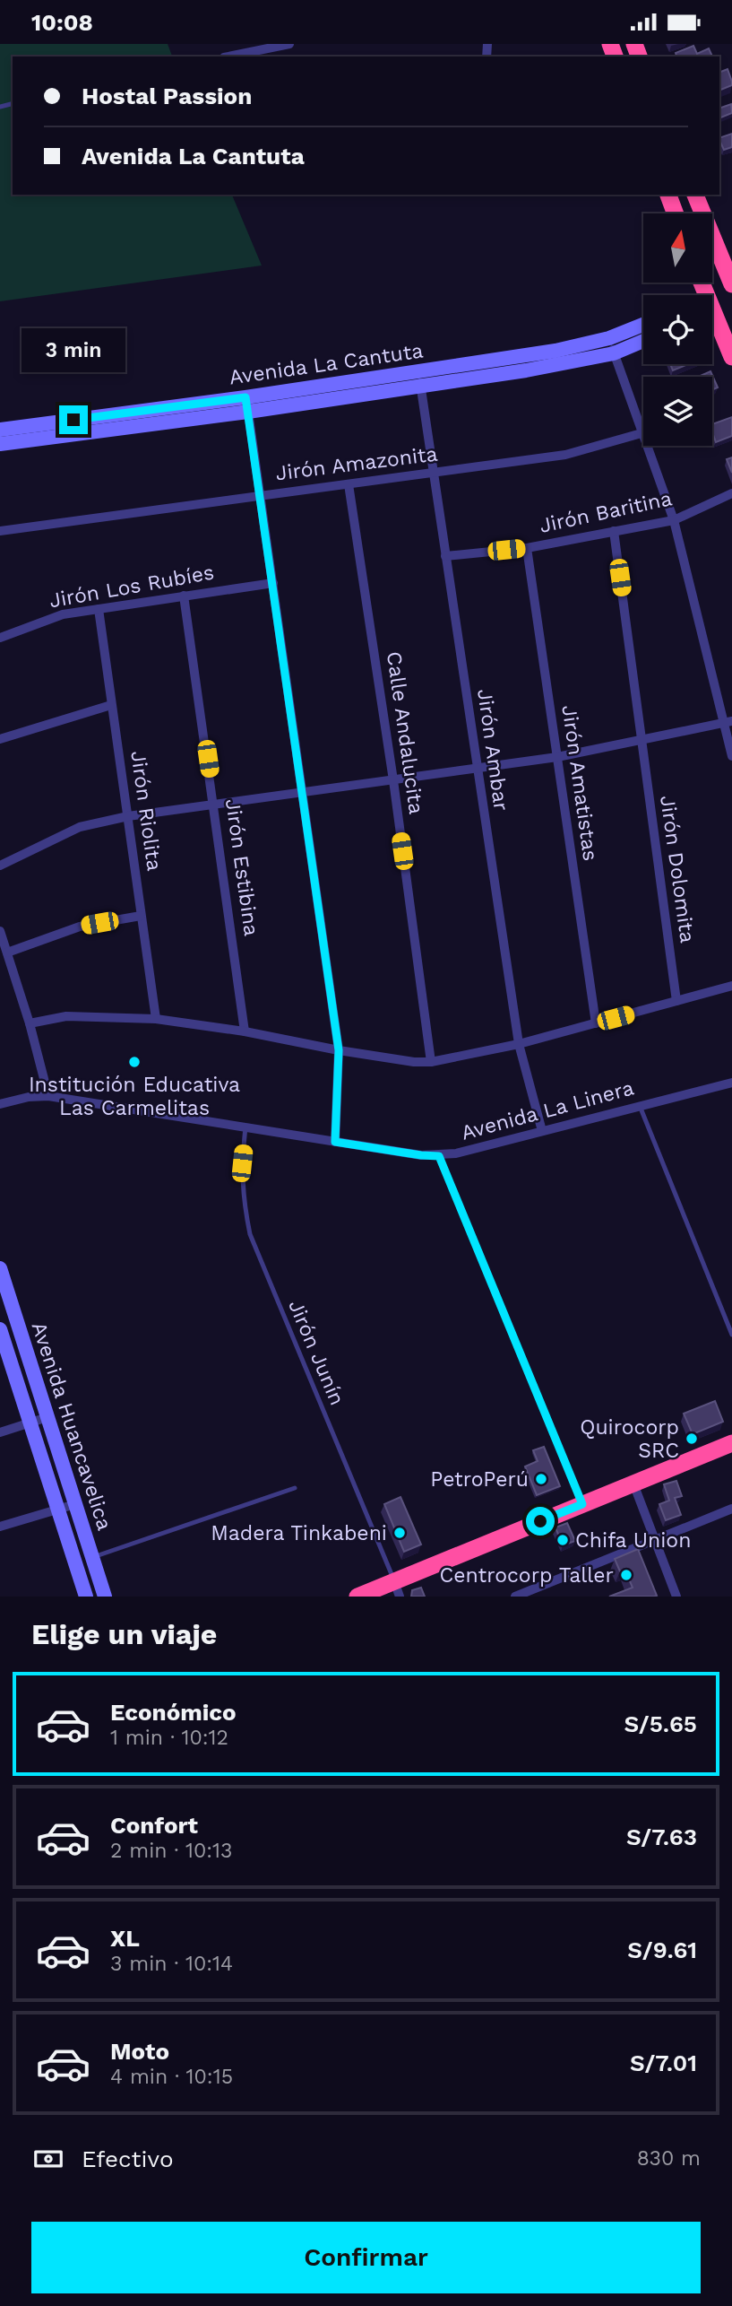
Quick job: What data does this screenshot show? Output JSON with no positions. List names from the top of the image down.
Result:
{
  "streets": {
    "main road": ["Avenida La Cantuta", "Avenida Huancavelica"],
    "street": [
      "Jirón Amazonita",
      "Jirón Baritina",
      "Jirón Los Rubíes",
      "Calle Andalucita",
      "Jirón Ambar",
      "Jirón Amatistas",
      "Jirón Riolita",
      "Jirón Estibina",
      "Jirón Dolomita",
      "Avenida La Linera"
    ],
    "lane": ["Jirón Junín"]
  },
  "crossings": [
    ["Avenida La Cantuta", "Jirón Ambar"],
    ["Jirón Amazonita", "Calle Andalucita"],
    ["Jirón Amazonita", "Jirón Ambar"],
    ["Jirón Baritina", "Jirón Ambar"],
    ["Jirón Baritina", "Jirón Amatistas"],
    ["Jirón Baritina", "Jirón Dolomita"],
    ["Jirón Los Rubíes", "Jirón Riolita"],
    ["Jirón Los Rubíes", "Jirón Estibina"],
    ["Jirón Ambar", "Avenida La Linera"],
    ["Avenida La Linera", "Jirón Junín"]
  ],
  "places": [
    "Institución Educativa Las Carmelitas",
    "Quirocorp SRC",
    "PetroPerú",
    "Madera Tinkabeni",
    "Chifa Union",
    "Centrocorp Taller"
  ],
  "north": "top",
  "page": {
    "status": "10:08",
    "banner": ["Hostal Passion", "Avenida La Cantuta"],
    "bubble": "3 min",
    "heading": "Elige un viaje",
    "list": [
      {
        "name": "Económico",
        "note": "1 min · 10:12",
        "value": "S/5.65"
      },
      {
        "name": "Confort",
        "note": "2 min · 10:13",
        "value": "S/7.63"
      },
      {
        "name": "XL",
        "note": "3 min · 10:14",
        "value": "S/9.61"
      },
      {
        "name": "Moto",
        "note": "4 min · 10:15",
        "value": "S/7.01"
      }
    ],
    "pay": ["Efectivo", "830 m"],
    "buttons": "Confirmar"
  }
}
